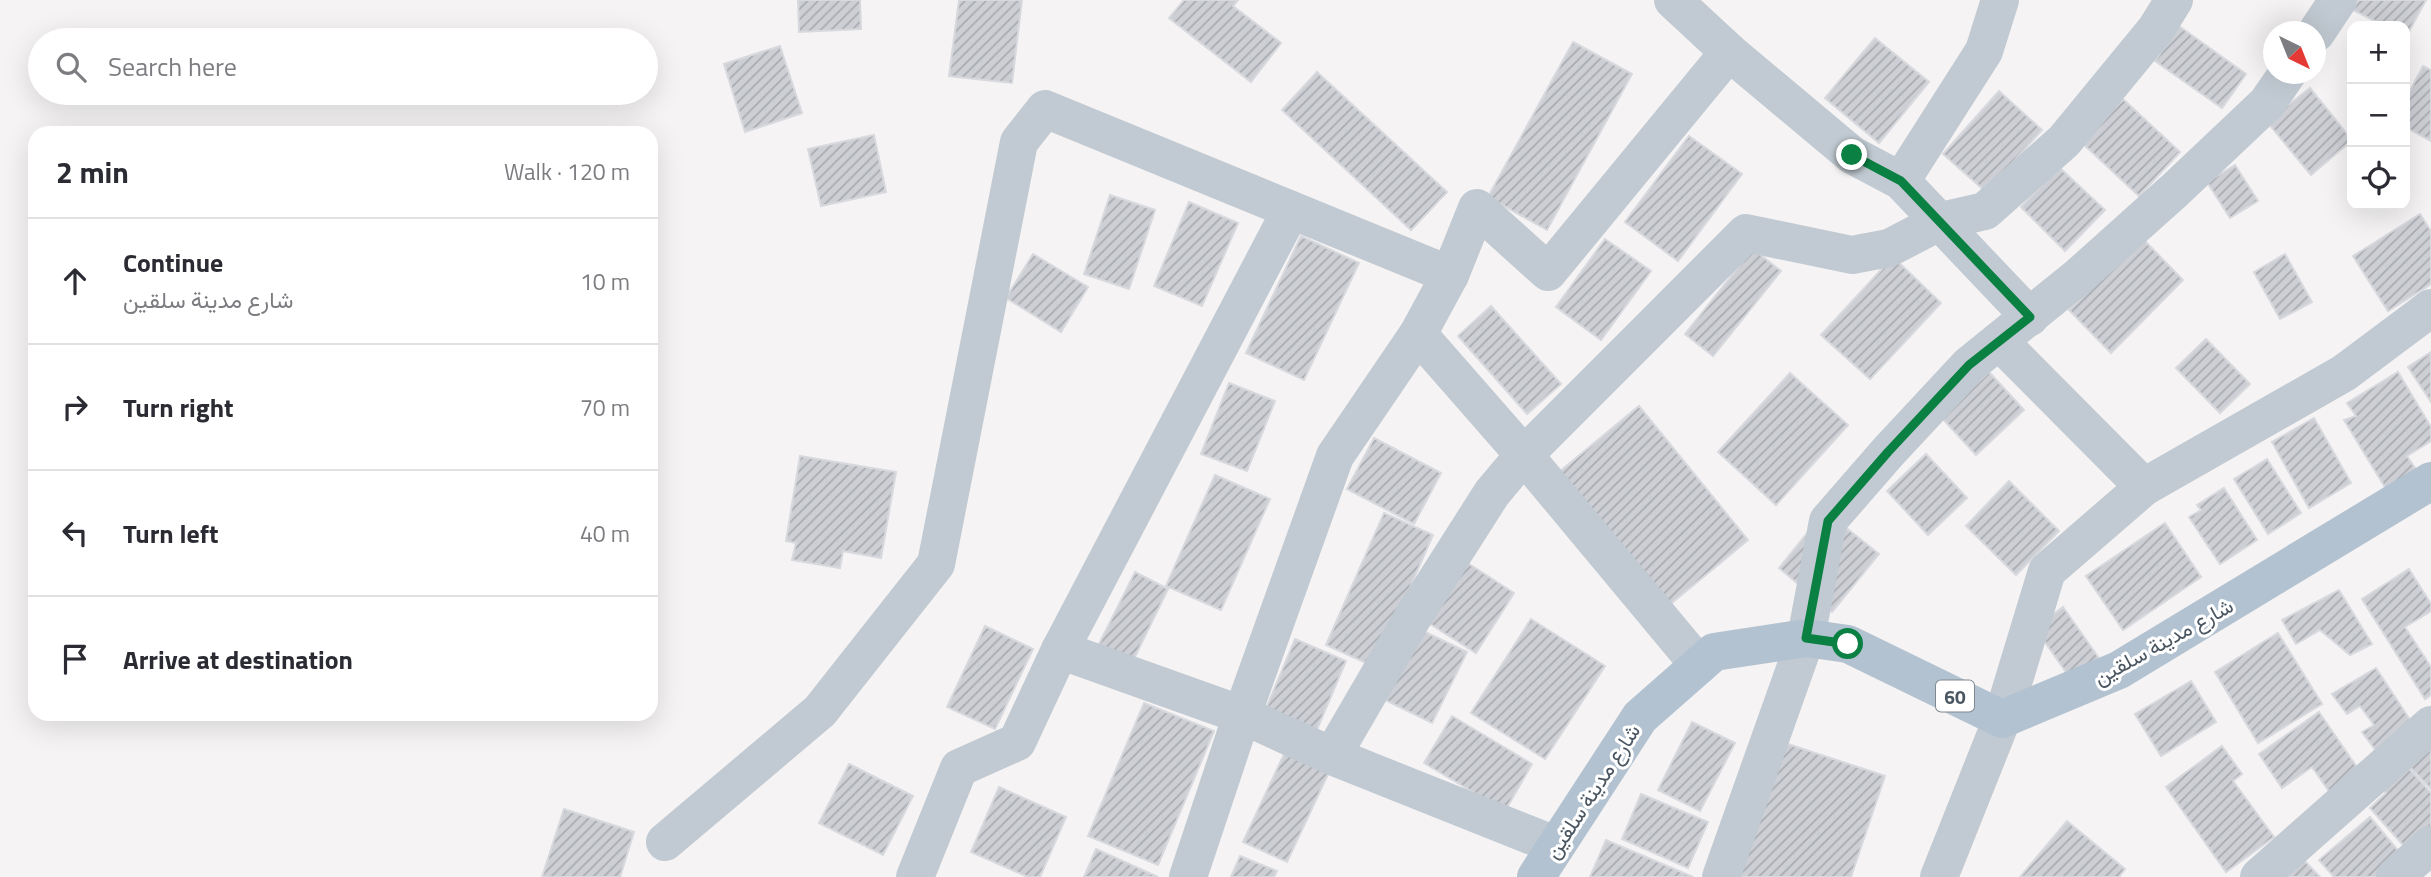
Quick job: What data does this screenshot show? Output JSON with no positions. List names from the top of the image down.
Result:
{
  "streets": {
    "main road": ["شارع مدينة سلقين", "60"]
  },
  "north": "bottom right",
  "page": {
    "map_buttons": ["+", "−"],
    "search": "Search here",
    "heading": ["2 min", "Walk · 120 m"],
    "list": [
      ["Continue", "شارع مدينة سلقين", "10 m"],
      ["Turn right", "70 m"],
      ["Turn left", "40 m"],
      "Arrive at destination"
    ]
  }
}
